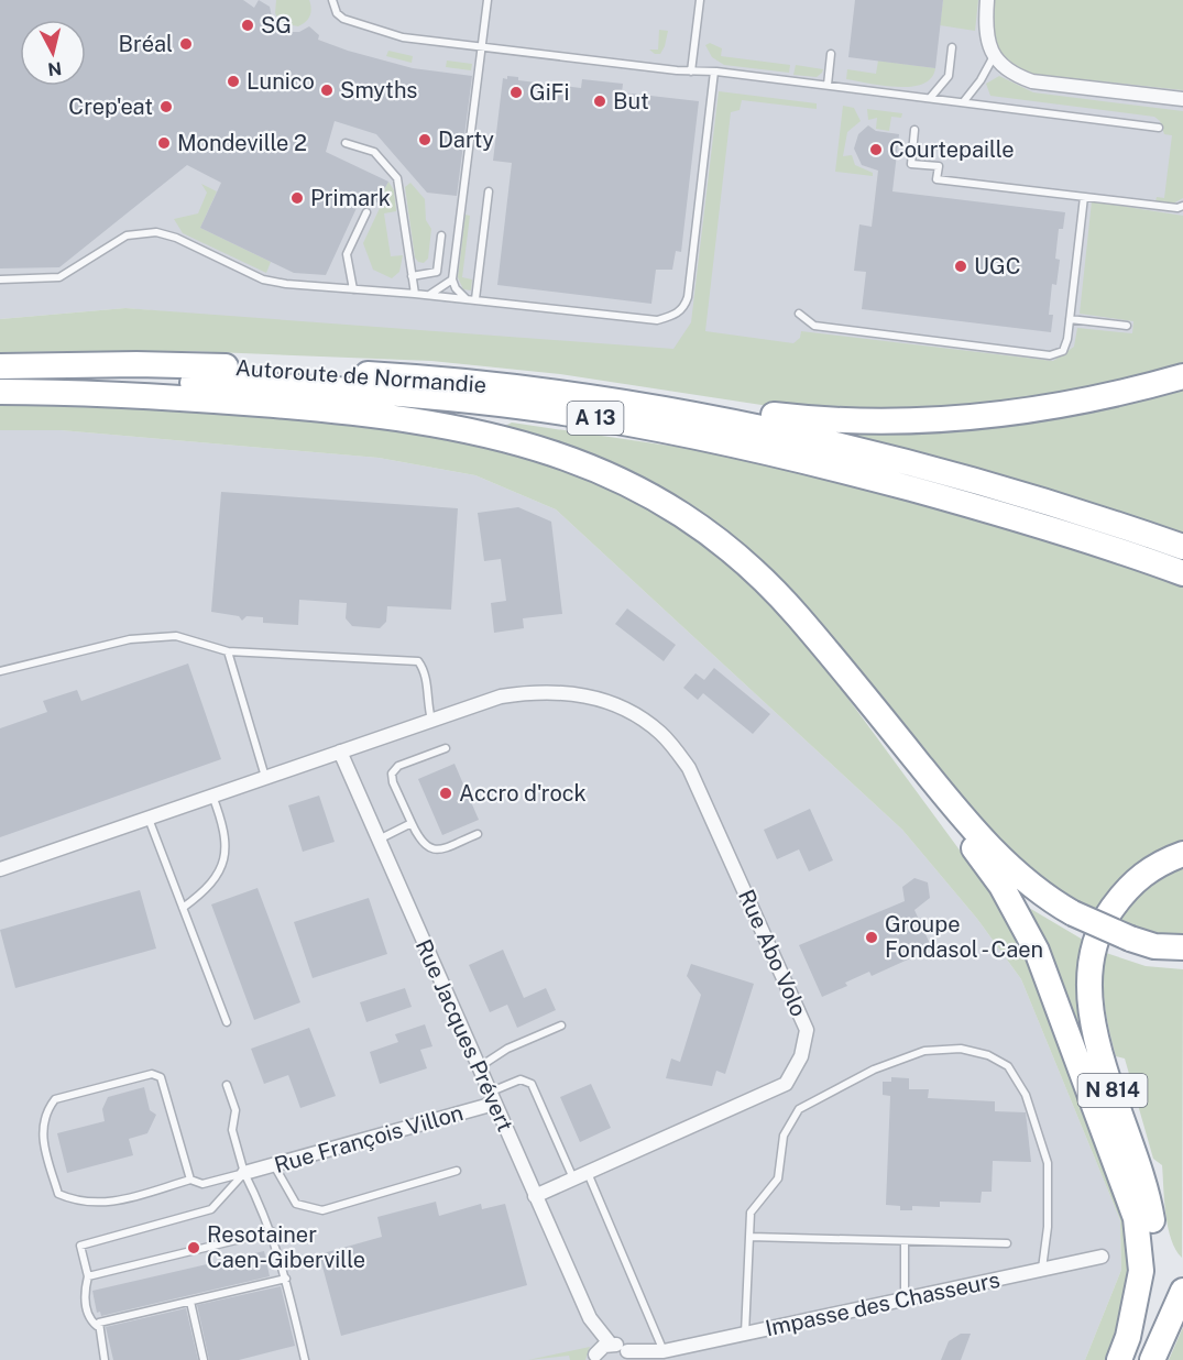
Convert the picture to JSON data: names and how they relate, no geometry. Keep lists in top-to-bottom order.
{
  "streets": {
    "highway": ["Autoroute de Normandie", "A 13", "N 814"],
    "street": [
      "Rue Abo Volo",
      "Rue Jacques Prévert",
      "Rue François Villon",
      "Impasse des Chasseurs"
    ]
  },
  "crossings": [
    ["Autoroute de Normandie", "A 13"],
    ["Rue Abo Volo", "Rue Jacques Prévert"],
    ["Rue Jacques Prévert", "Rue François Villon"],
    ["Rue Jacques Prévert", "Impasse des Chasseurs"]
  ],
  "places": [
    "SG",
    "Bréal",
    "Lunico",
    "Smyths",
    "GiFi",
    "But",
    "Crep'eat",
    "Darty",
    "Mondeville 2",
    "Courtepaille",
    "Primark",
    "UGC",
    "Accro d'rock",
    "Groupe Fondasol - Caen",
    "Resotainer Caen-Giberville"
  ],
  "north": "bottom"
}
